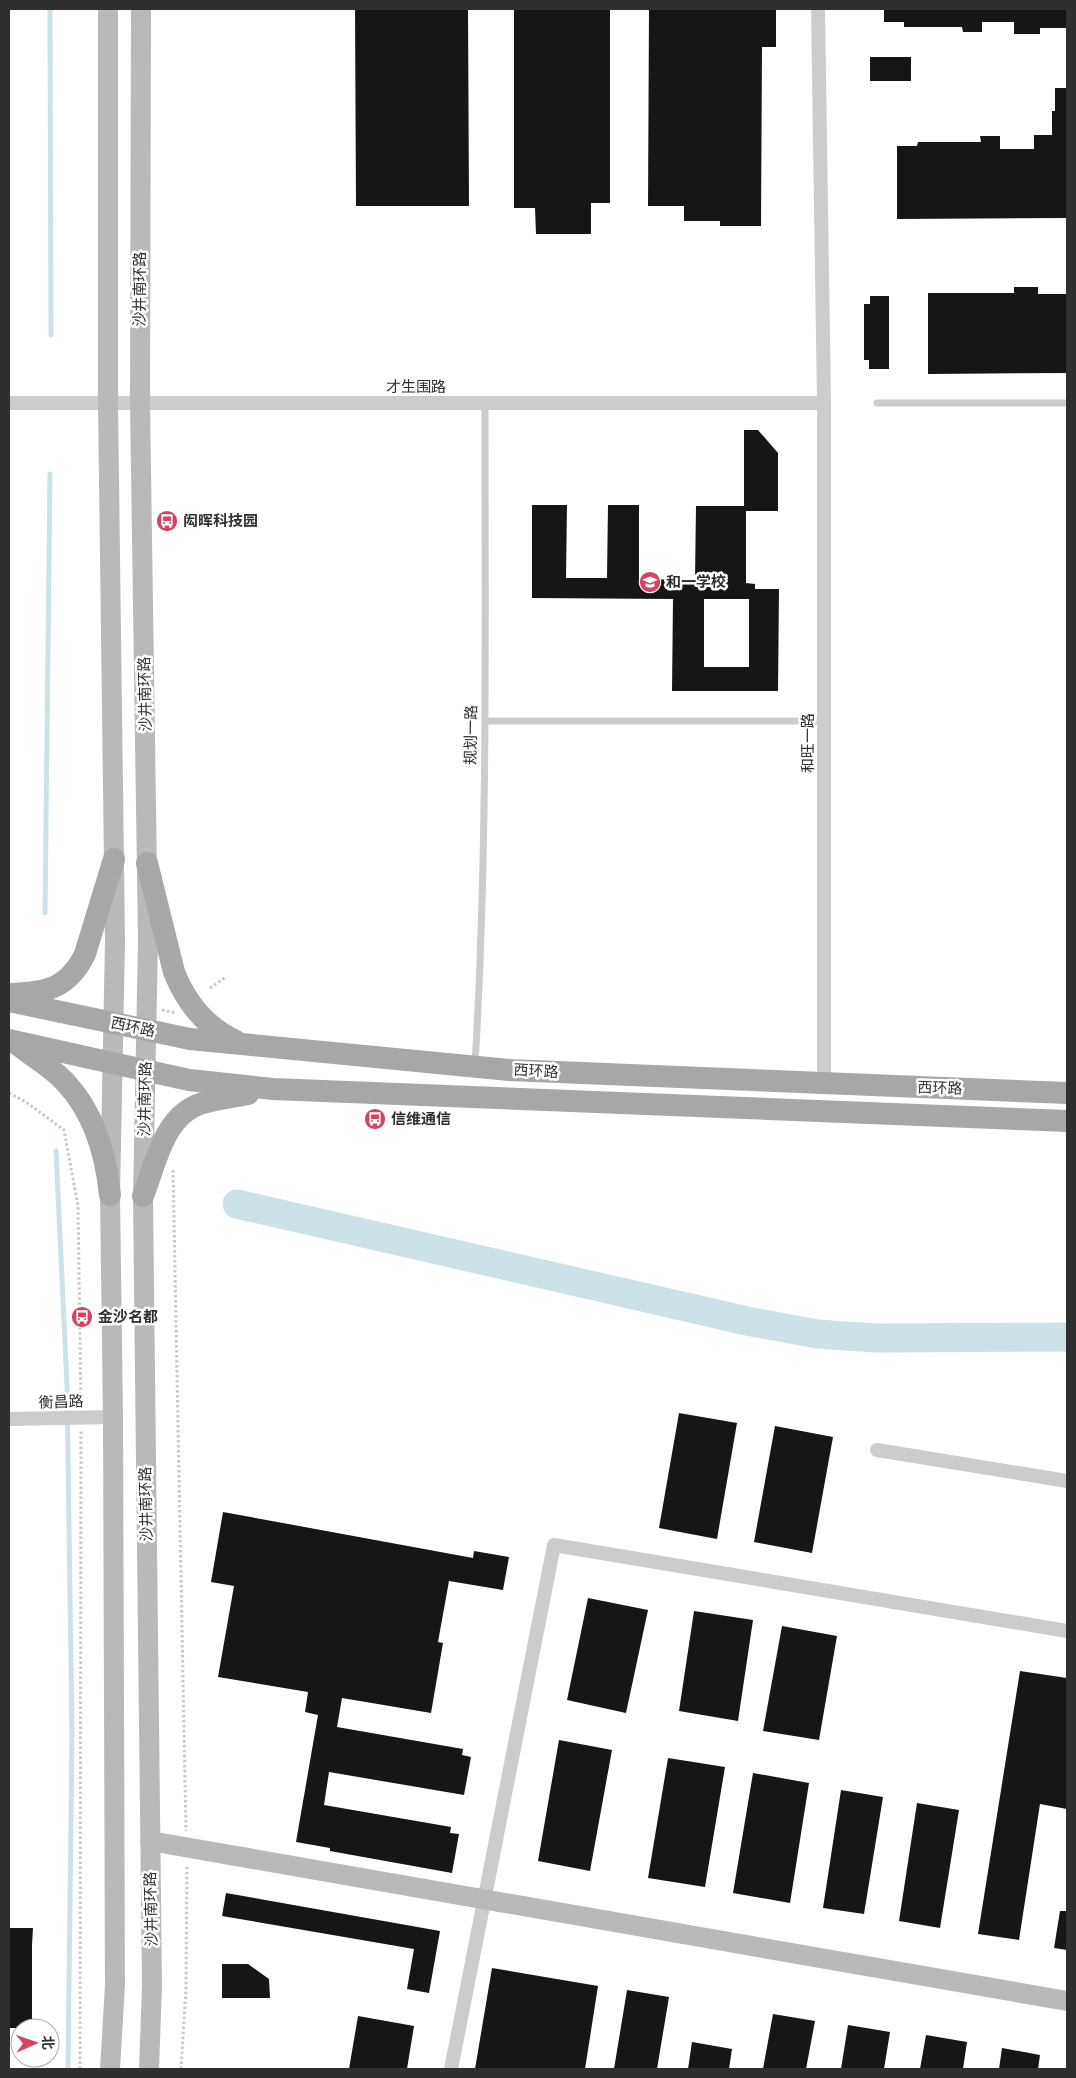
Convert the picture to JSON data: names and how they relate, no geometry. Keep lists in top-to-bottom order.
{
  "streets": {
    "main road": ["沙井南环路", "西环路"],
    "street": ["才生围路", "和旺一路", "衡昌路"],
    "lane": ["规划一路"]
  },
  "crossings": [
    ["沙井南环路", "才生围路"],
    ["沙井南环路", "西环路"],
    ["才生围路", "规划一路"],
    ["才生围路", "和旺一路"],
    ["规划一路", "西环路"],
    ["和旺一路", "西环路"]
  ],
  "places": {
    "bus stop": ["闳晖科技园", "信维通信", "金沙名都"],
    "school or university": ["和一学校"]
  },
  "north": "right"
}
